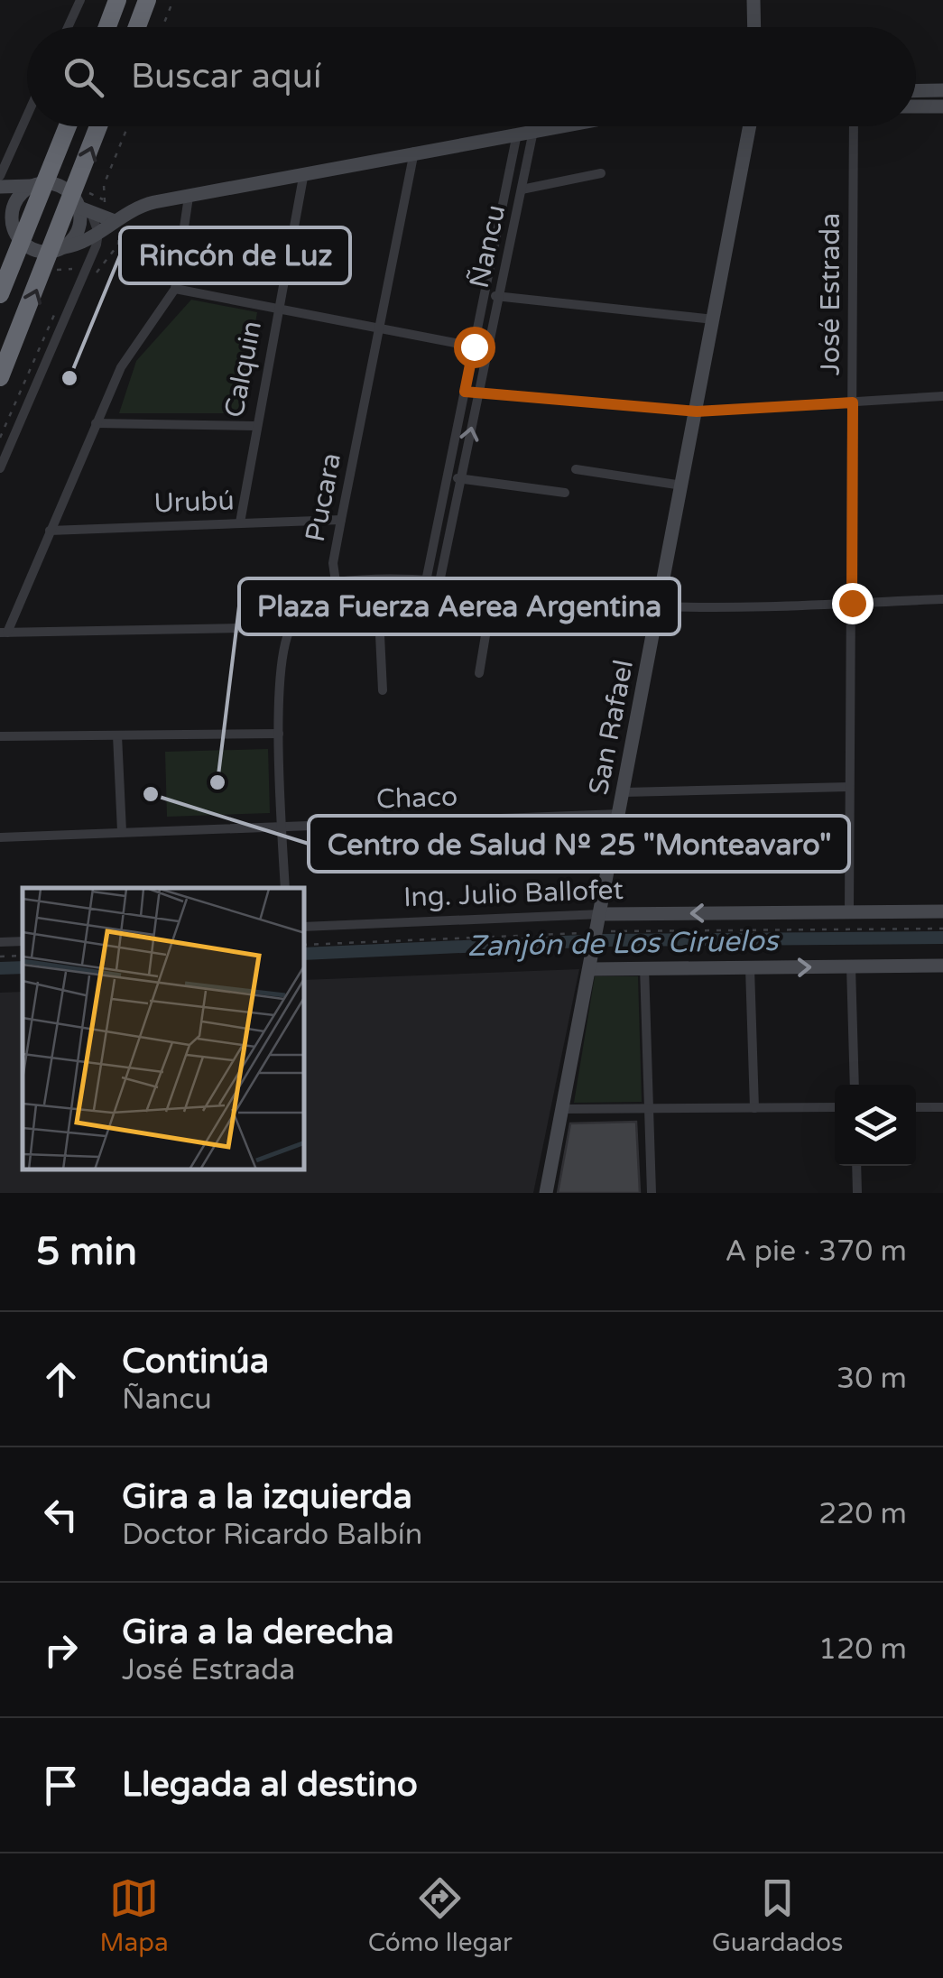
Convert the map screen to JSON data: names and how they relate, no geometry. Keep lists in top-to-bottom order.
{
  "streets": {
    "street": [
      "Ñancu",
      "José Estrada",
      "Calquin",
      "Pucara",
      "Urubú",
      "San Rafael",
      "Chaco",
      "Ing. Julio Ballofet"
    ]
  },
  "crossings": [
    ["José Estrada", "Ing. Julio Ballofet"],
    ["Calquin", "Urubú"],
    ["Pucara", "Urubú"],
    ["San Rafael", "Chaco"],
    ["San Rafael", "Ing. Julio Ballofet"]
  ],
  "water": ["Zanjón de Los Ciruelos"],
  "places": ["Rincón de Luz", "Plaza Fuerza Aerea Argentina", "Centro de Salud Nº 25 \"Monteavaro\""],
  "page": {
    "search": "Buscar aquí",
    "heading": ["5 min", "A pie · 370 m"],
    "list": [
      ["Continúa", "Ñancu", "30 m"],
      ["Gira a la izquierda", "Doctor Ricardo Balbín", "220 m"],
      ["Gira a la derecha", "José Estrada", "120 m"],
      "Llegada al destino"
    ],
    "nav": ["Mapa", "Cómo llegar", "Guardados"]
  }
}
